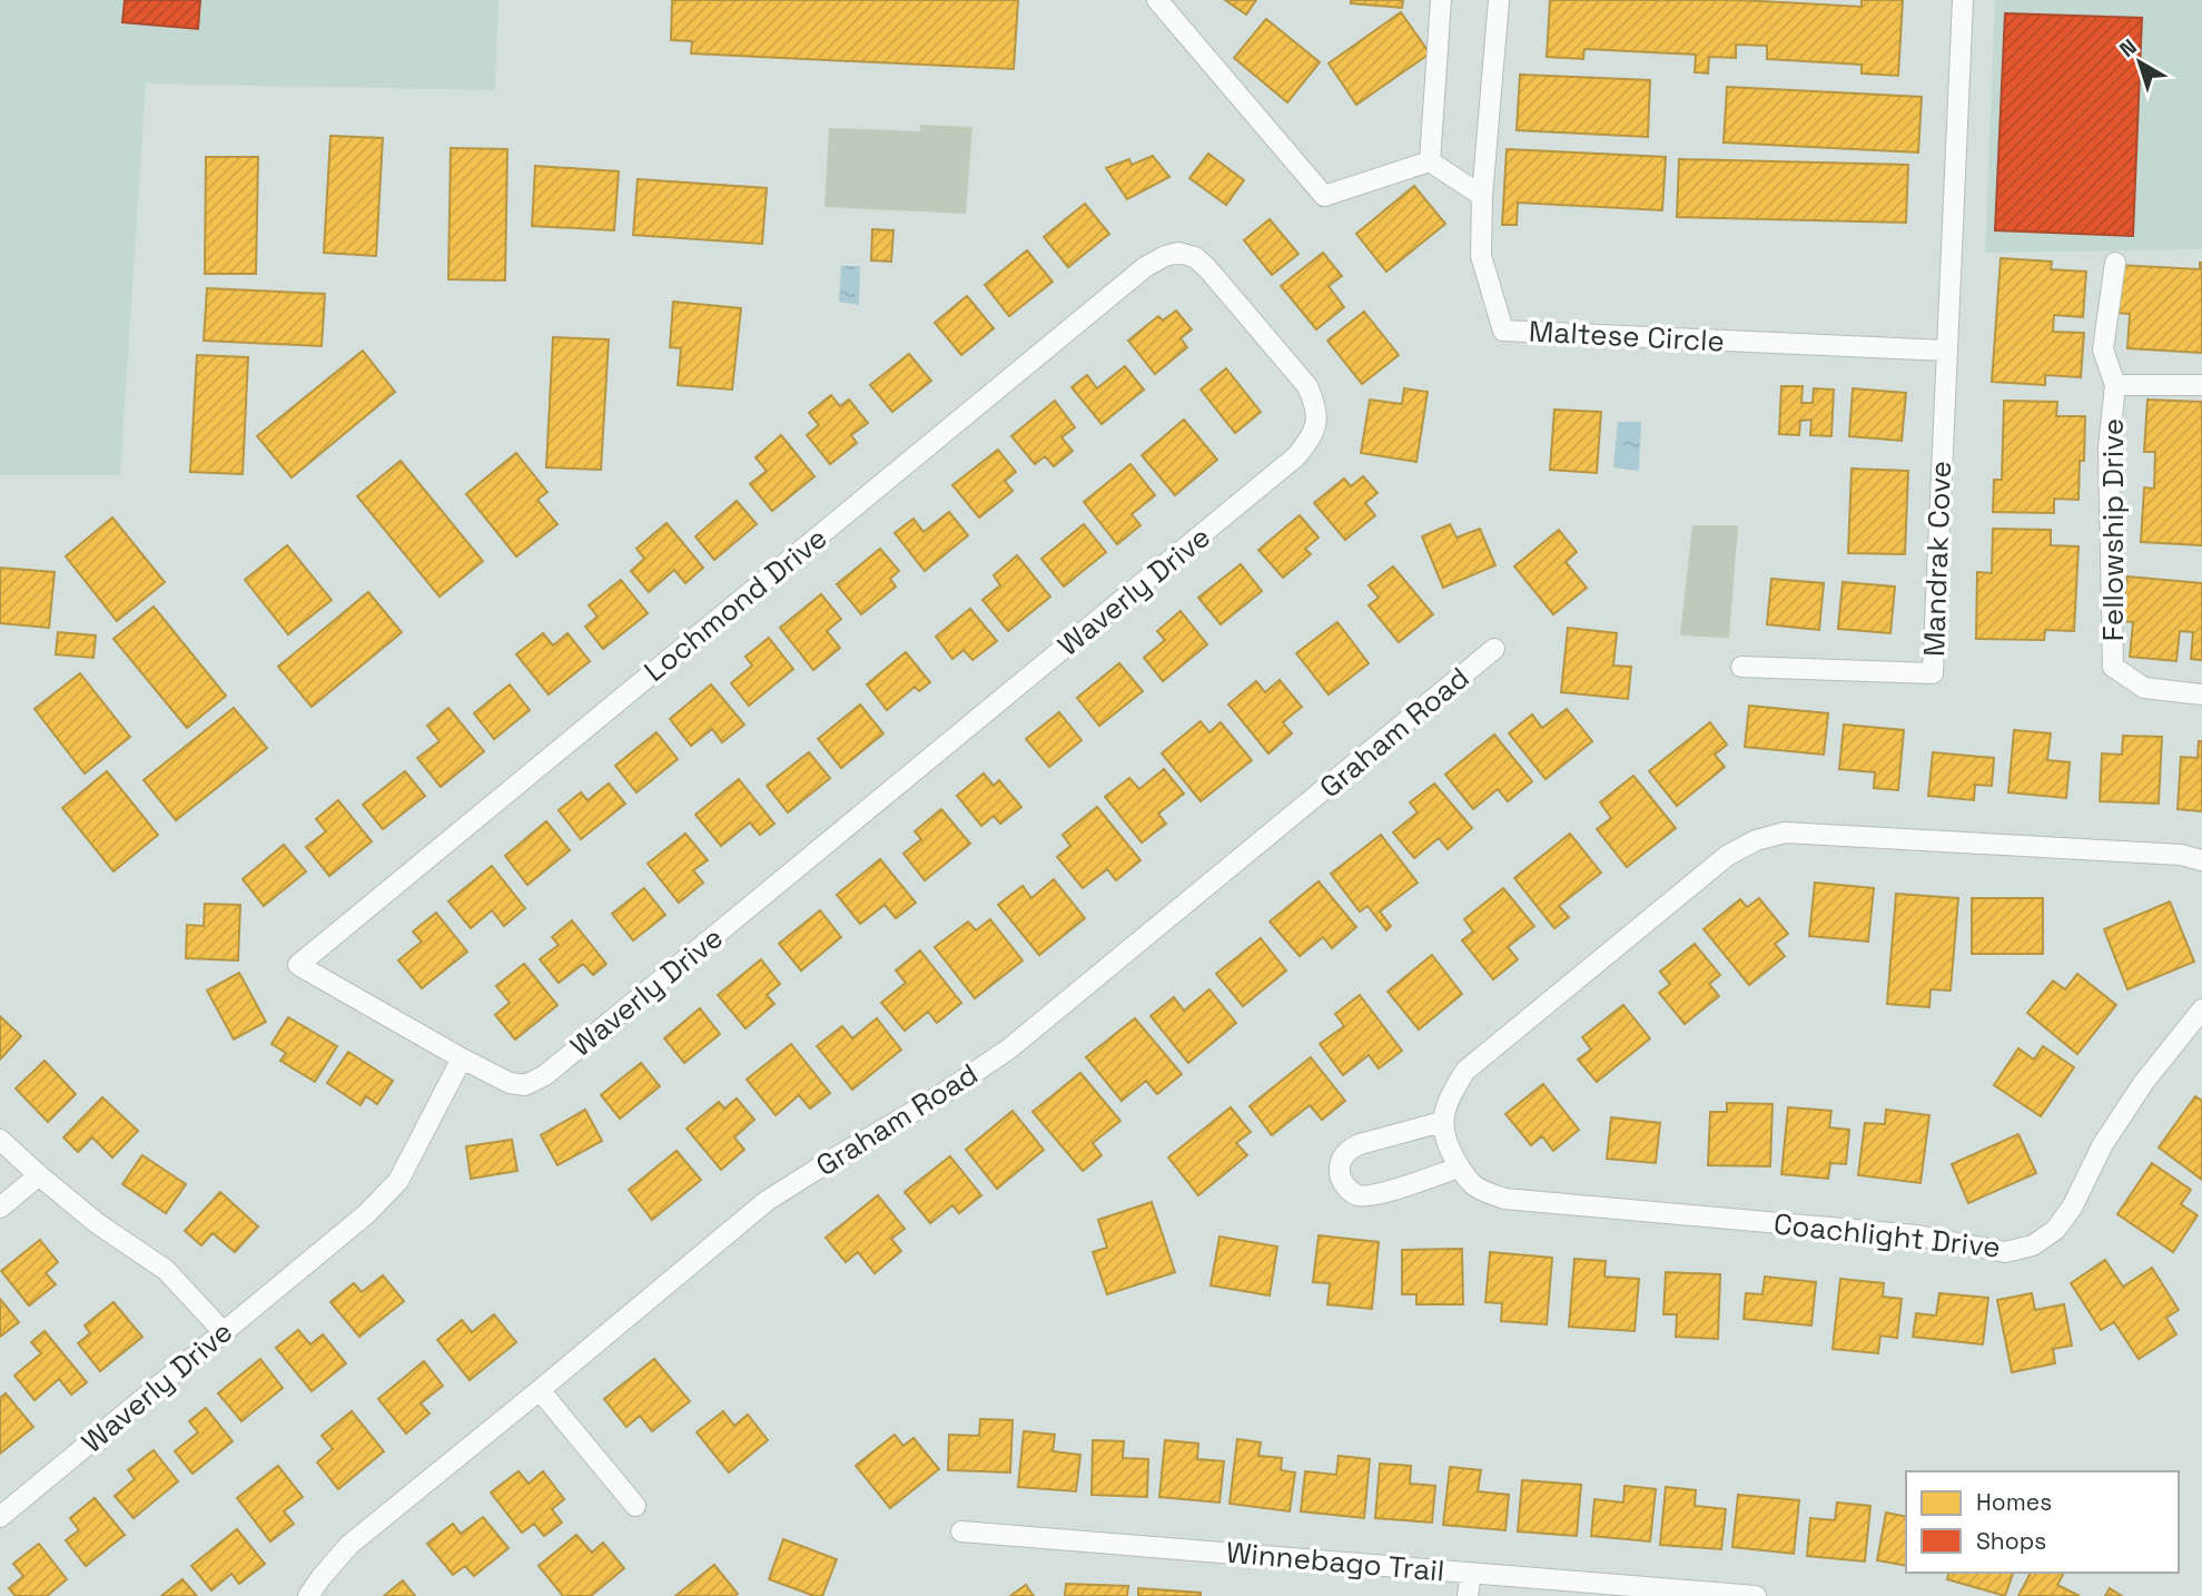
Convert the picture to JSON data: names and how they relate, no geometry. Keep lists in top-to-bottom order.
{
  "streets": {
    "street": [
      "Maltese Circle",
      "Fellowship Drive",
      "Mandrak Cove",
      "Waverly Drive",
      "Lochmond Drive",
      "Graham Road",
      "Coachlight Drive",
      "Winnebago Trail"
    ]
  },
  "crossings": [
    ["Maltese Circle", "Mandrak Cove"],
    ["Waverly Drive", "Lochmond Drive"]
  ],
  "legend": ["Homes", "Shops"],
  "north": "top left"
}
